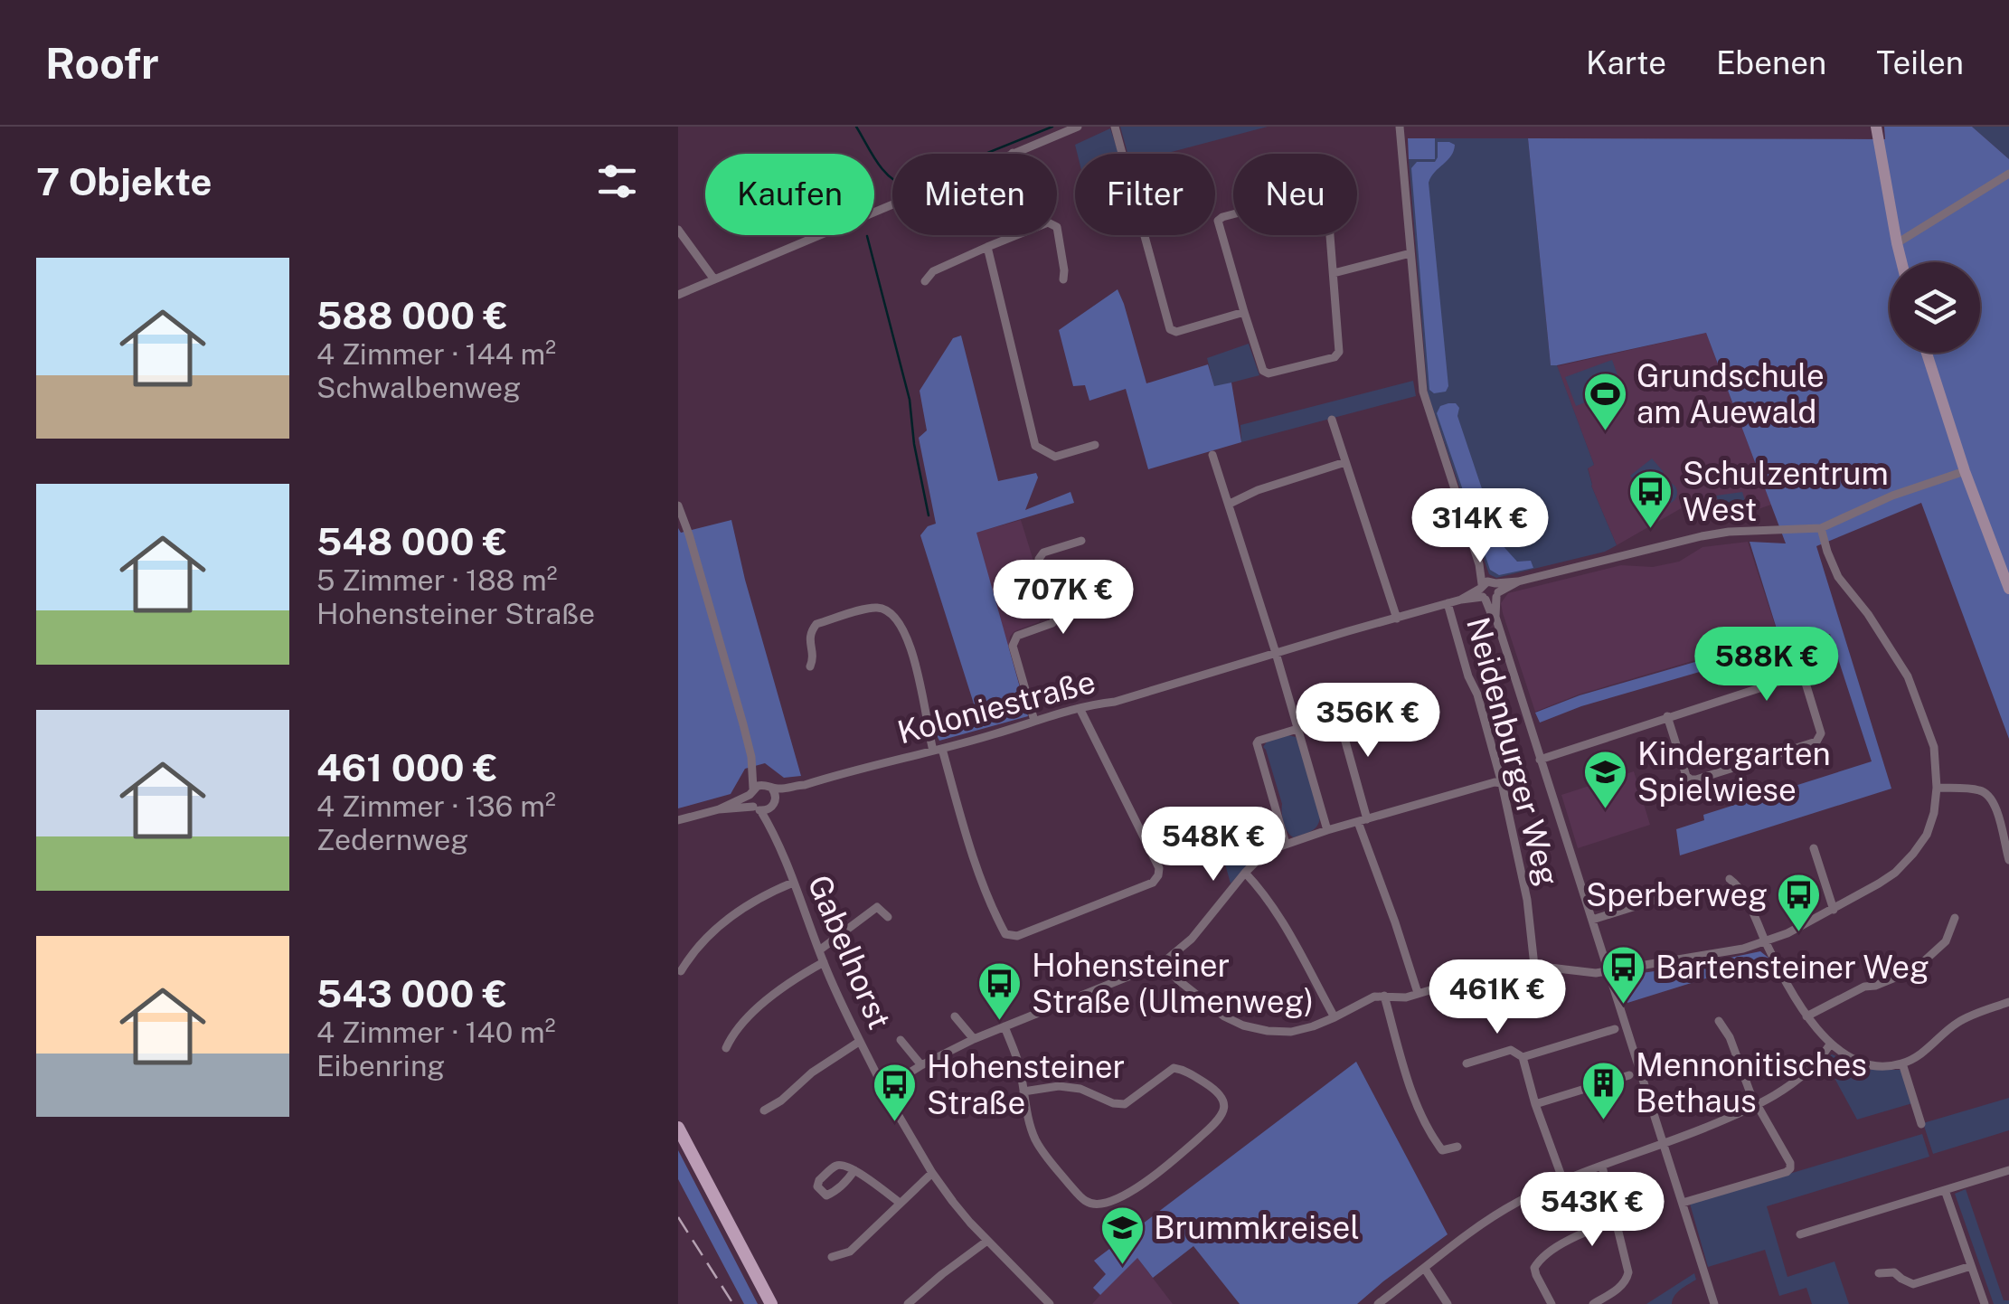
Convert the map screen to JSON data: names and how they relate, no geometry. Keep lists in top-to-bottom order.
{
  "streets": {
    "street": ["Koloniestraße", "Neidenburger Weg", "Gabelhorst"]
  },
  "crossings": [
    ["Koloniestraße", "Neidenburger Weg"],
    ["Koloniestraße", "Gabelhorst"]
  ],
  "places": {
    "sports": ["Grundschule am Auewald"],
    "bus stop": [
      "Schulzentrum West",
      "Sperberweg",
      "Bartensteiner Weg",
      "Hohensteiner Straße (Ulmenweg)",
      "Hohensteiner Straße"
    ],
    "school or university": ["Kindergarten Spielwiese", "Brummkreisel"],
    "building": ["Mennonitisches Bethaus"]
  },
  "page": {
    "header": "Roofr",
    "nav": ["Karte", "Ebenen", "Teilen"],
    "heading": "7 Objekte",
    "chip": [
      "Kaufen",
      "Mieten",
      "Filter",
      "Neu"
    ],
    "list": [
      {
        "name": "588 000 €",
        "note": "4 Zimmer · 144 m² · Schwalbenweg"
      },
      {
        "name": "548 000 €",
        "note": "5 Zimmer · 188 m² · Hohensteiner Straße"
      },
      {
        "name": "461 000 €",
        "note": "4 Zimmer · 136 m² · Zedernweg"
      },
      {
        "name": "543 000 €",
        "note": "4 Zimmer · 140 m² · Eibenring"
      }
    ],
    "price": [
      "314K €",
      "707K €",
      "588K €",
      "356K €",
      "548K €",
      "461K €",
      "543K €"
    ]
  }
}
